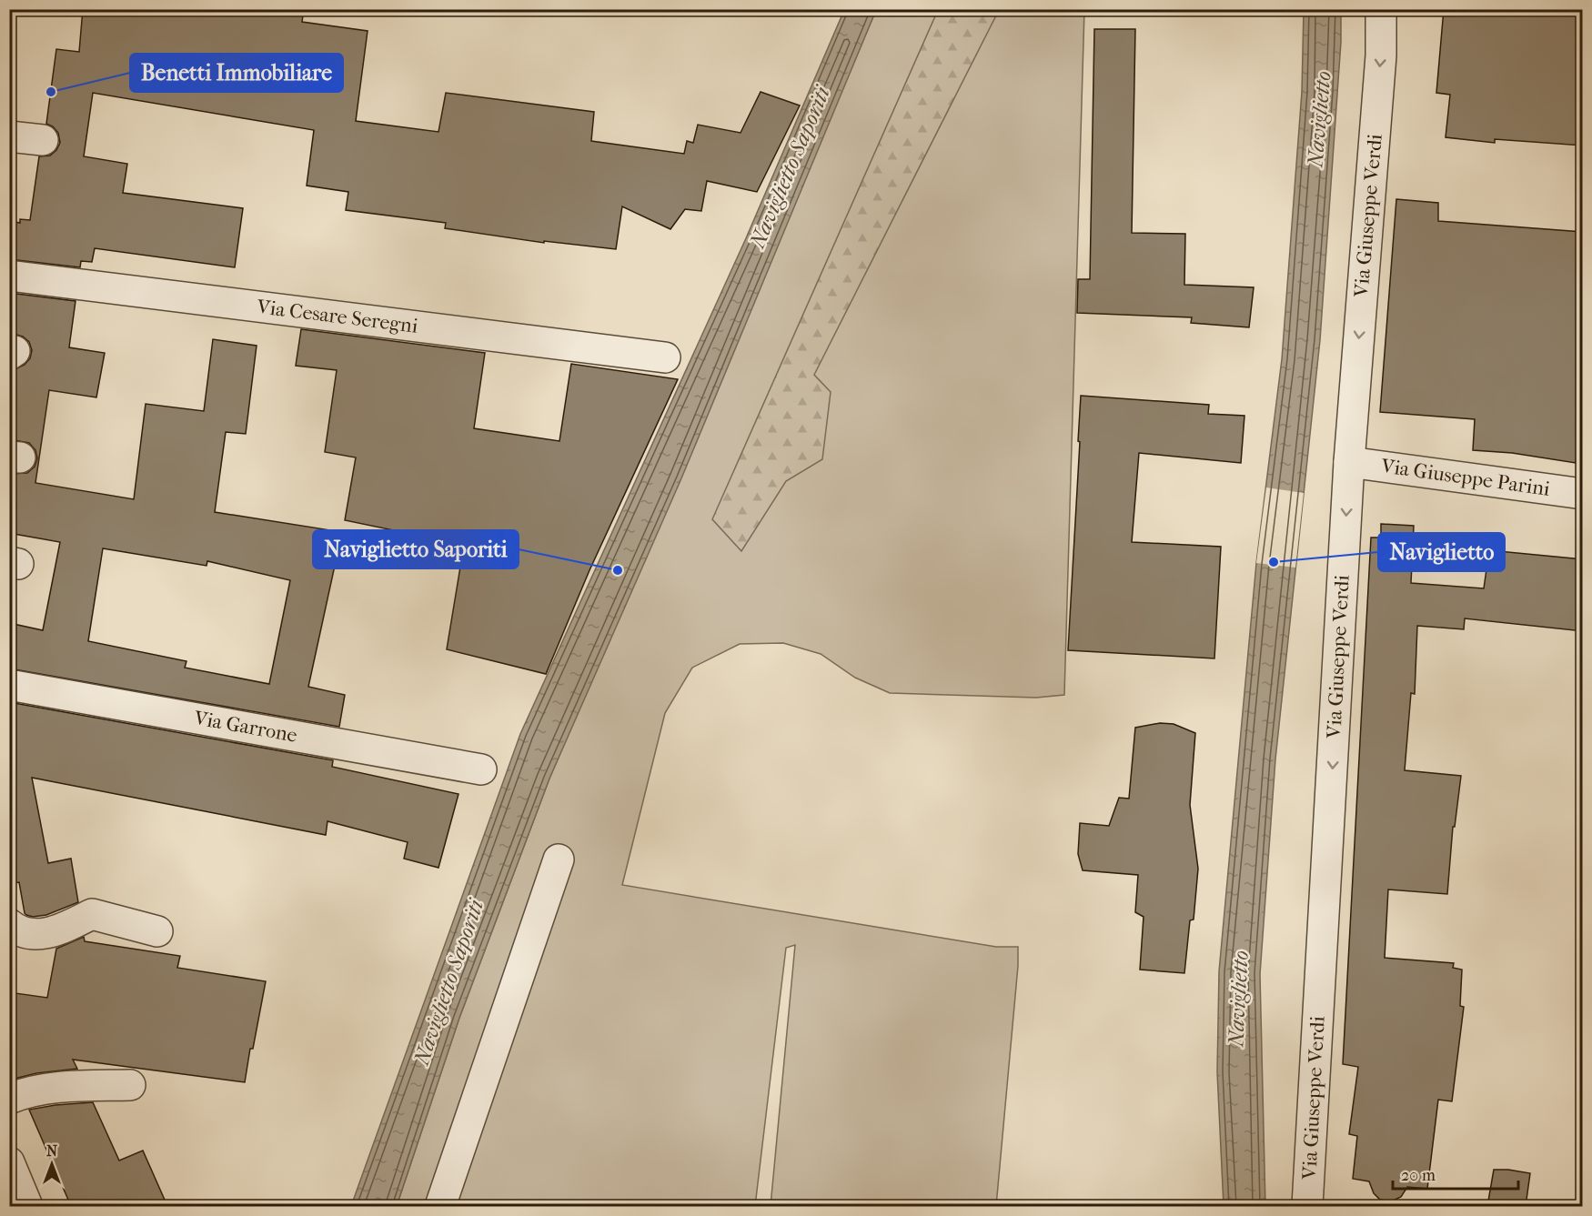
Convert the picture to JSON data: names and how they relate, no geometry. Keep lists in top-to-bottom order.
{
  "streets": {
    "street": [
      "Via Giuseppe Verdi",
      "Via Cesare Seregni",
      "Via Giuseppe Parini",
      "Via Garrone"
    ]
  },
  "crossings": [
    ["Via Giuseppe Verdi", "Via Giuseppe Parini"]
  ],
  "one_way": ["Via Giuseppe Verdi"],
  "water": ["Naviglietto", "Naviglietto Saporiti"],
  "places": ["Benetti Immobiliare", "Naviglietto", "Naviglietto Saporiti"],
  "scale_bar": "20 m",
  "north": "top"
}
